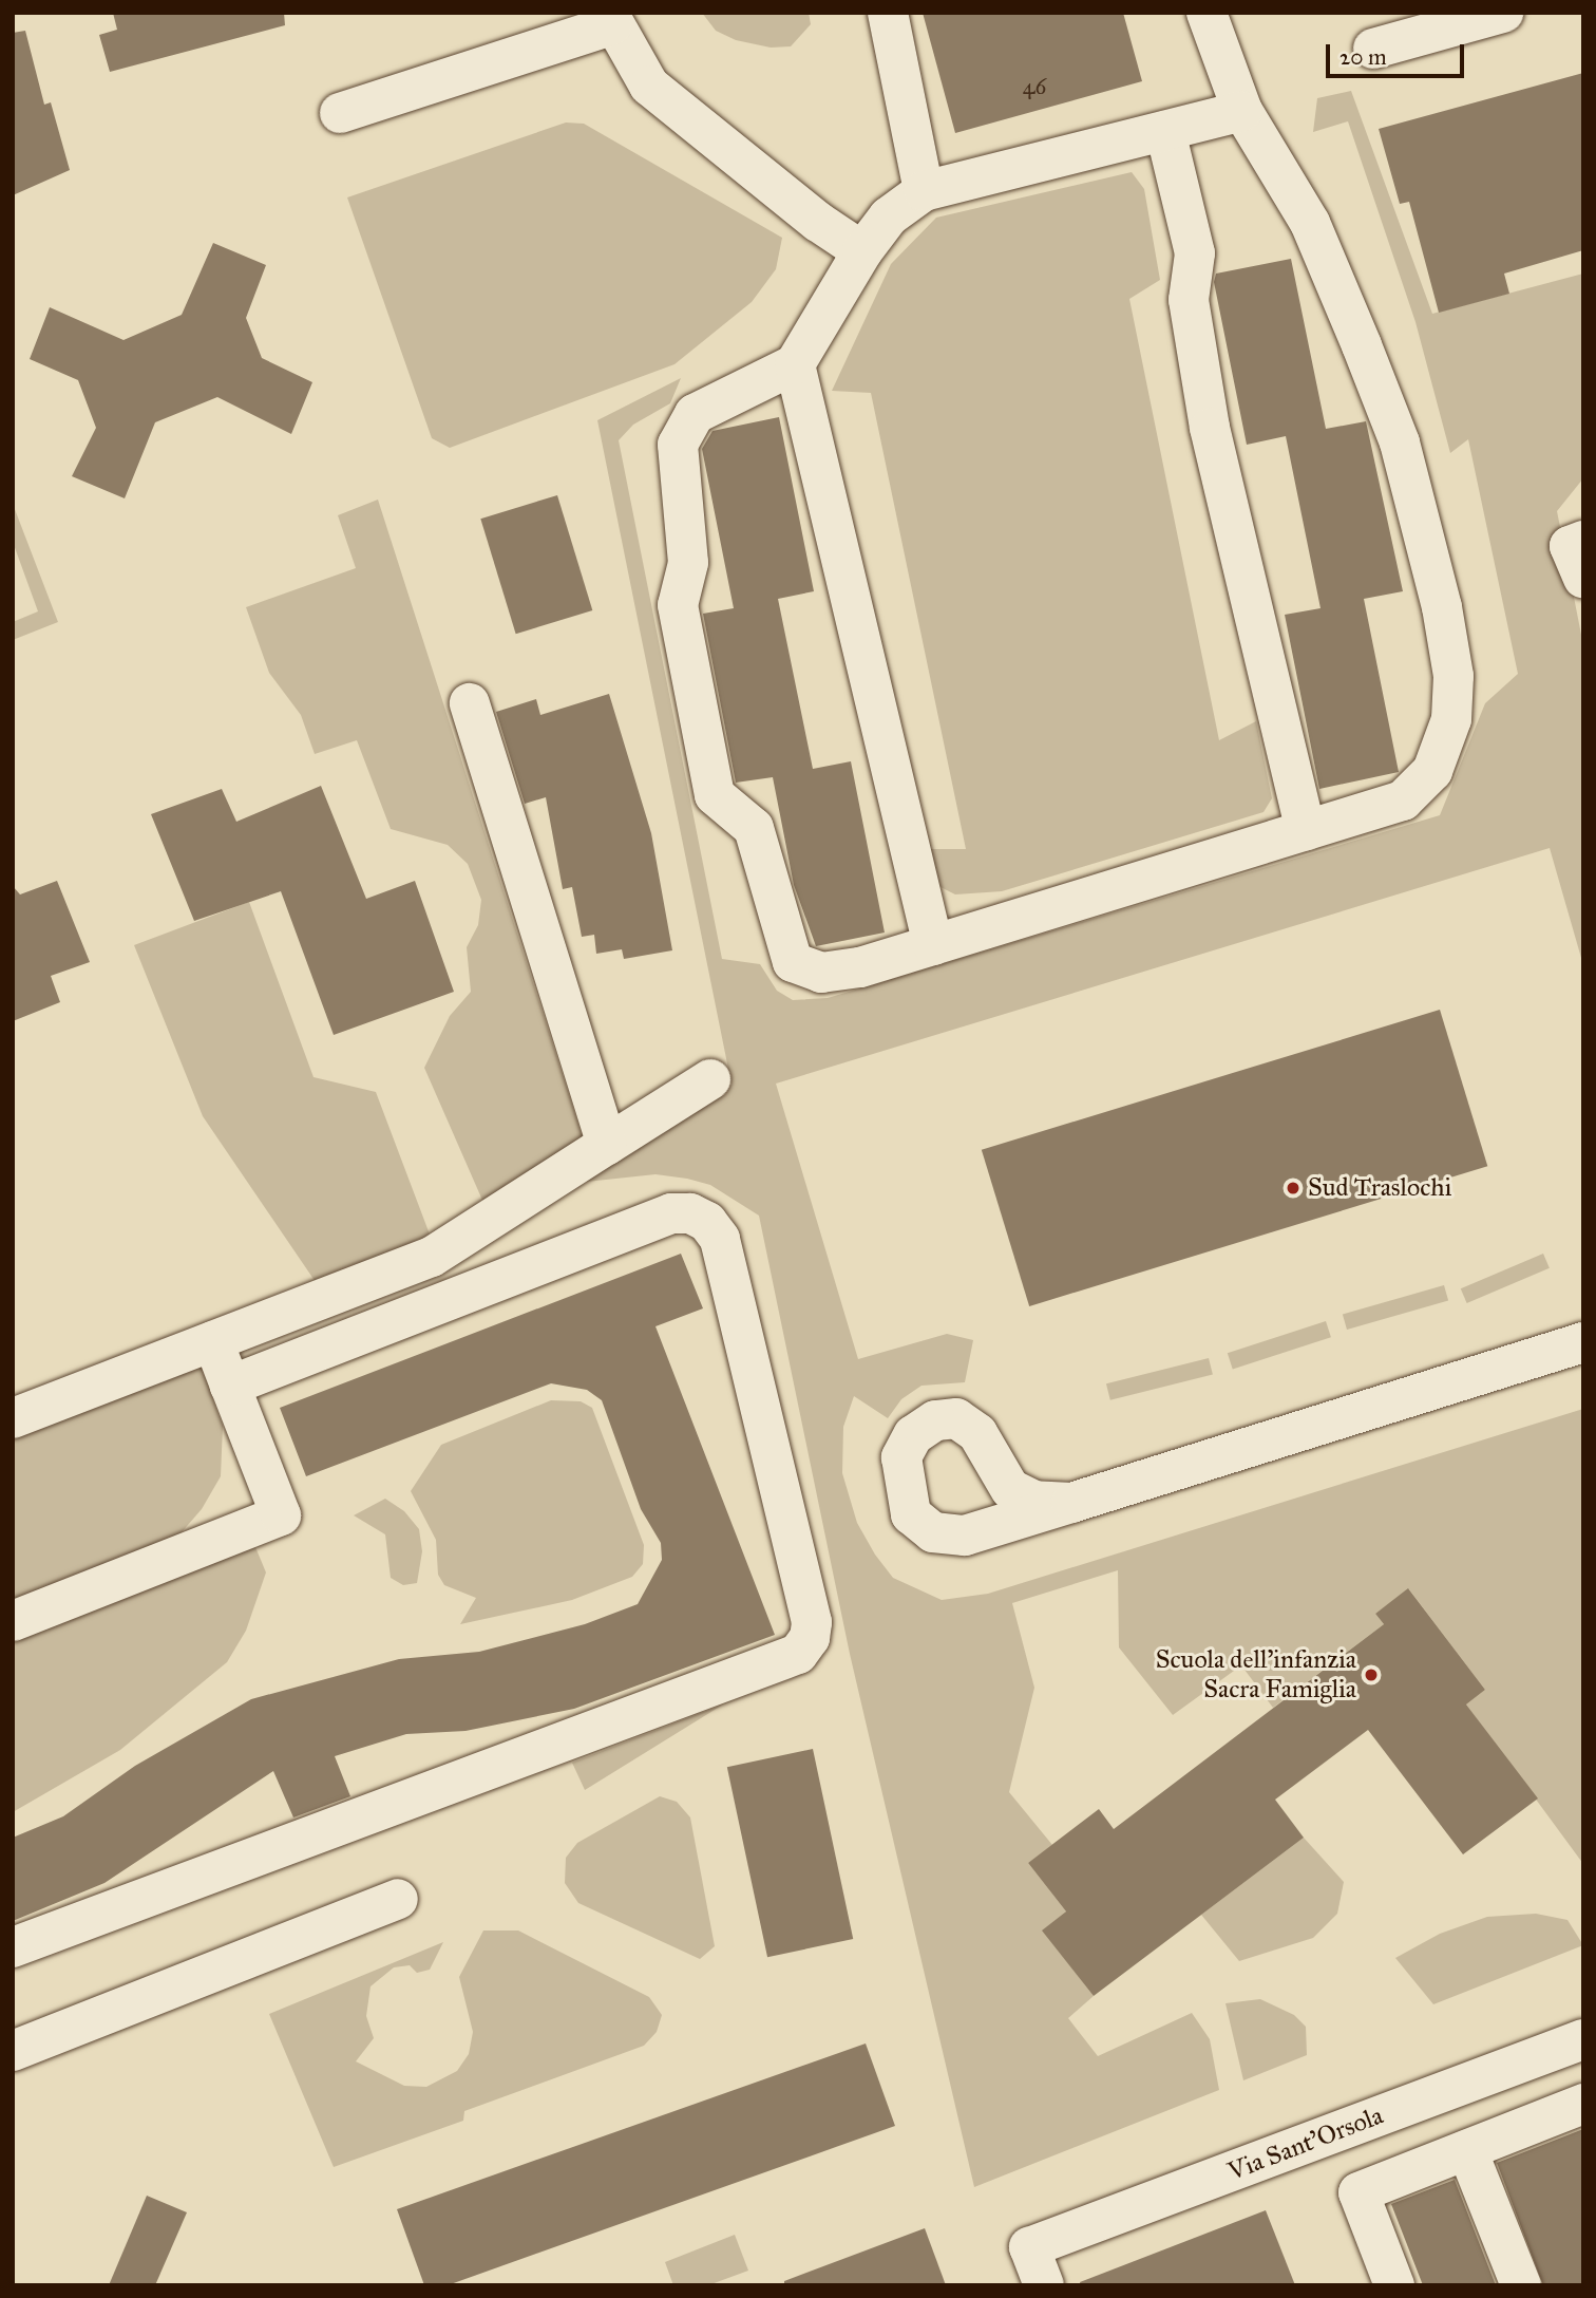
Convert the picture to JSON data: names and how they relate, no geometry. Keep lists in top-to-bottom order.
{
  "streets": {
    "street": ["Via Sant'Orsola"]
  },
  "places": ["Sud Traslochi", "Scuola dell'infanzia Sacra Famiglia"],
  "house_numbers": ["46"],
  "scale_bar": "20 m"
}
